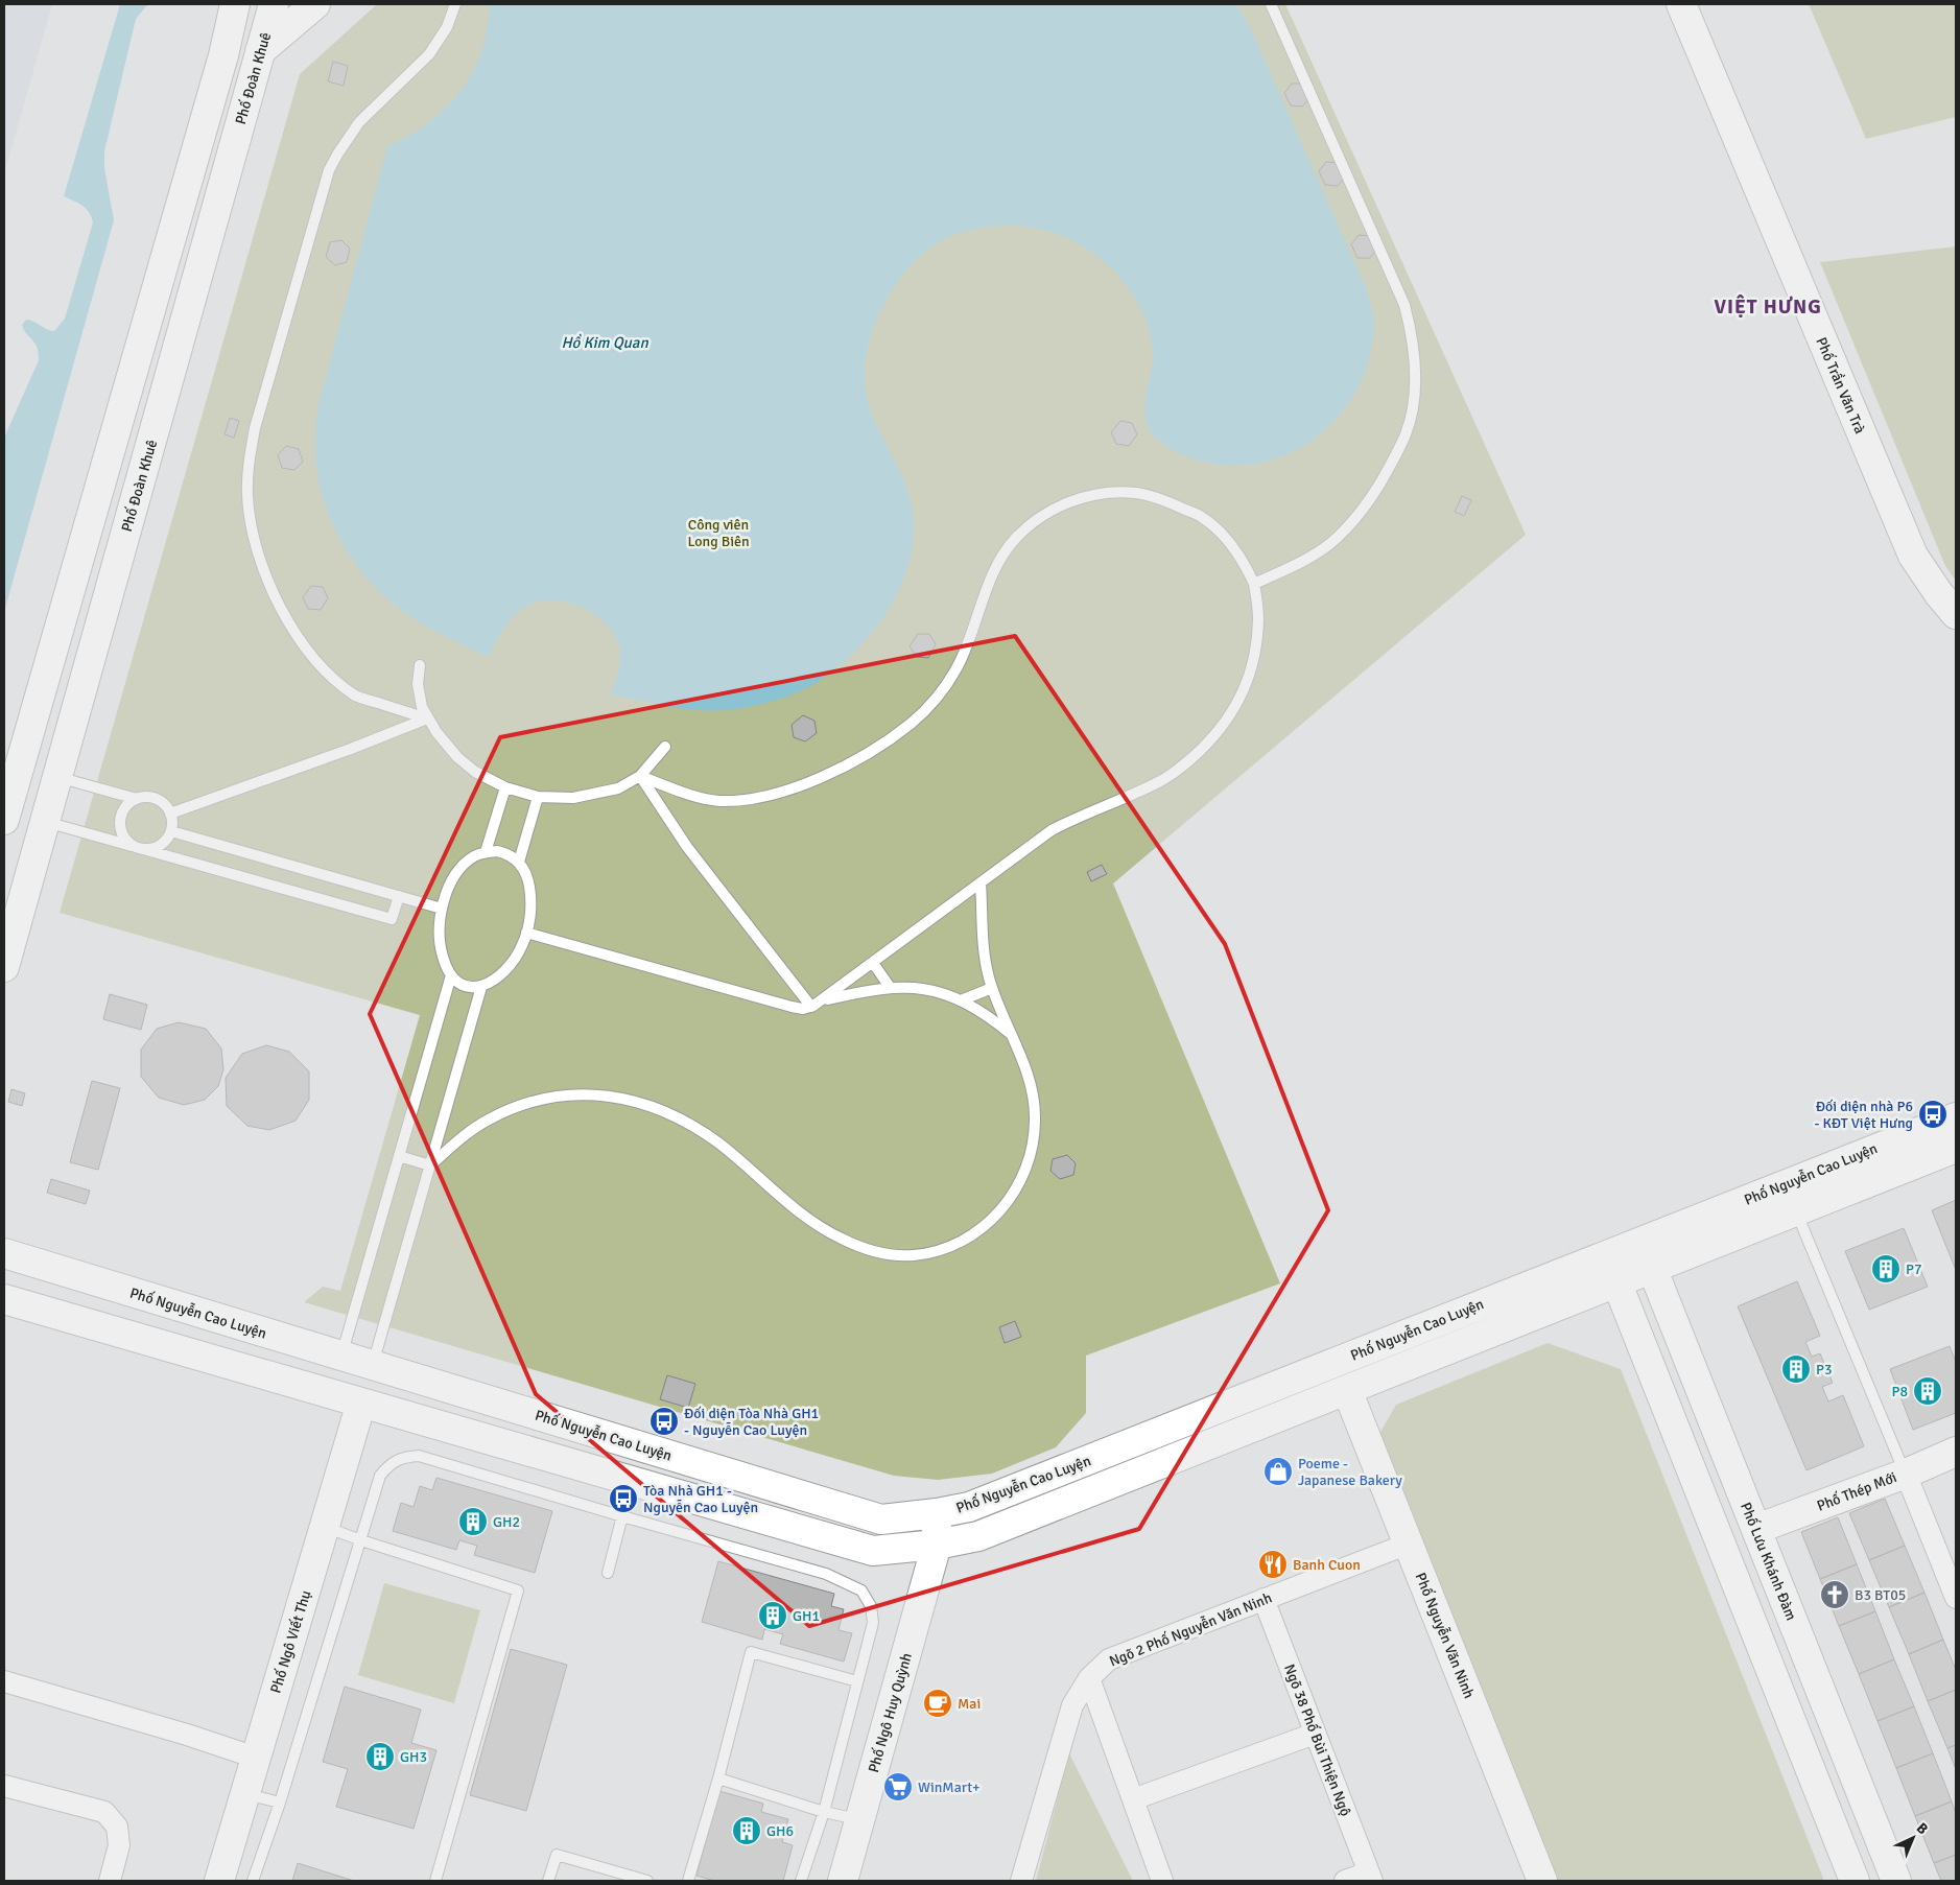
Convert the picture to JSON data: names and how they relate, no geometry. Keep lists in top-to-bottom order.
{
  "streets": {
    "street": [
      "Phố Đoàn Khuê",
      "Phố Trần Văn Trà",
      "Phố Nguyễn Cao Luyện",
      "Phố Thép Mới",
      "Phố Lưu Khánh Đàm",
      "Ngõ 2 Phố Nguyễn Văn Ninh",
      "Phố Nguyễn Văn Ninh",
      "Phố Ngô Viết Thụ",
      "Phố Ngô Huy Quỳnh",
      "Ngõ 38 Phố Bùi Thiện Ngộ"
    ]
  },
  "crossings": [
    ["Phố Nguyễn Cao Luyện", "Phố Lưu Khánh Đàm"],
    ["Phố Nguyễn Cao Luyện", "Phố Nguyễn Văn Ninh"],
    ["Phố Nguyễn Cao Luyện", "Phố Ngô Viết Thụ"],
    ["Phố Nguyễn Cao Luyện", "Phố Ngô Huy Quỳnh"],
    ["Phố Thép Mới", "Phố Lưu Khánh Đàm"],
    ["Ngõ 2 Phố Nguyễn Văn Ninh", "Phố Nguyễn Văn Ninh"],
    ["Ngõ 2 Phố Nguyễn Văn Ninh", "Ngõ 38 Phố Bùi Thiện Ngộ"]
  ],
  "districts": ["VIỆT HƯNG"],
  "water": ["Hồ Kim Quan"],
  "parks": ["Công viên Long Biên"],
  "places": {
    "bus stop": ["Đối diện nhà P6 - KĐT Việt Hưng", "Đối diện Tòa Nhà GH1 - Nguyễn Cao Luyện", "Tòa Nhà GH1 - Nguyễn Cao Luyện"],
    "building": [
      "P7",
      "P3",
      "P8",
      "GH2",
      "GH1",
      "GH3",
      "GH6"
    ],
    "shop": ["Poeme - Japanese Bakery"],
    "restaurant": ["Banh Cuon"],
    "church": ["B3 BT05"],
    "cafe": ["Mai"],
    "supermarket": ["WinMart+"]
  },
  "north": "top right"
}
